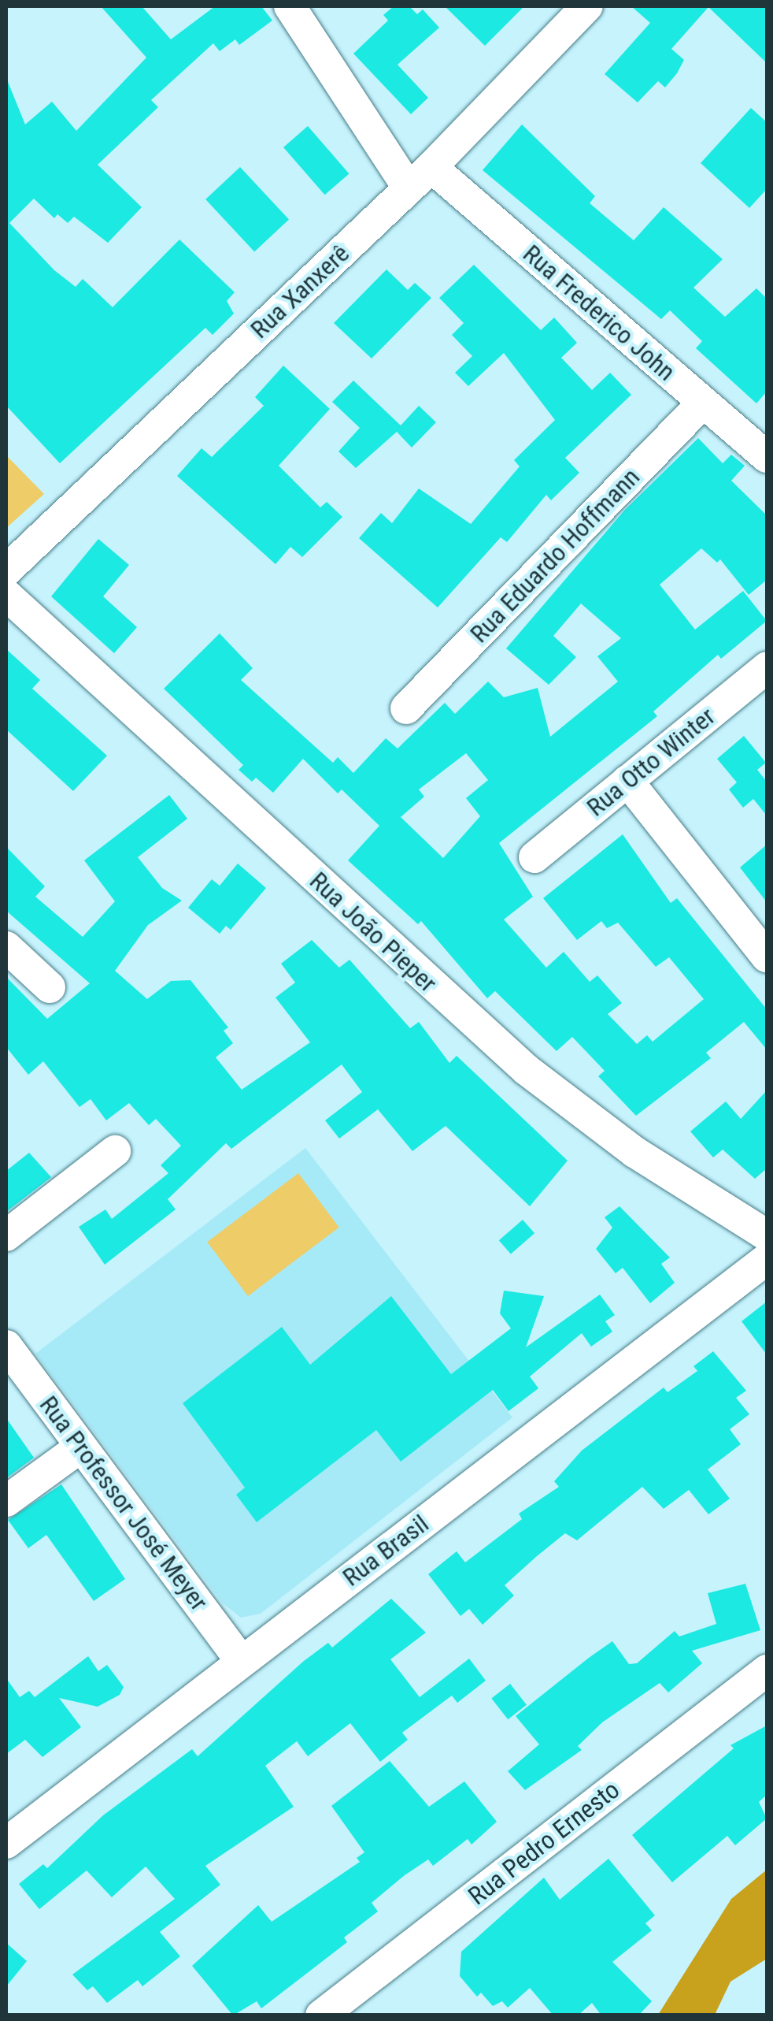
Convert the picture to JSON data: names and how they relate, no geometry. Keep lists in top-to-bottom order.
{
  "streets": {
    "street": [
      "Rua Xanxerê",
      "Rua Frederico John",
      "Rua Eduardo Hoffmann",
      "Rua Otto Winter",
      "Rua João Pieper",
      "Rua Professor José Meyer",
      "Rua Brasil",
      "Rua Pedro Ernesto"
    ]
  },
  "crossings": [
    ["Rua Xanxerê", "Rua Frederico John"],
    ["Rua Frederico John", "Rua Eduardo Hoffmann"],
    ["Rua Professor José Meyer", "Rua Brasil"]
  ]
}
